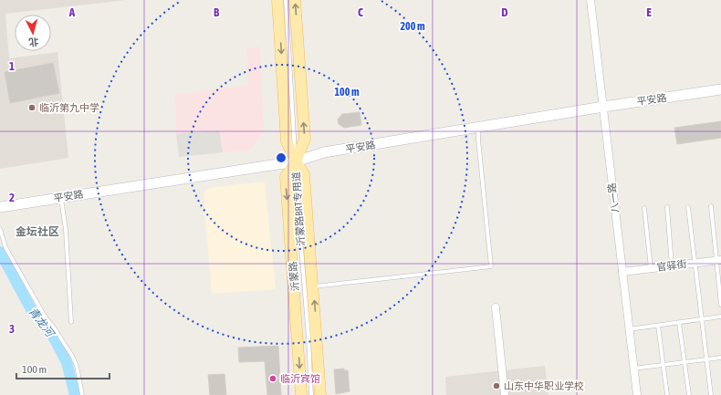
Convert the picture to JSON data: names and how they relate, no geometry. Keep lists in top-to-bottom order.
{
  "streets": {
    "main road": ["平安路", "沂蒙路"],
    "street": ["八一路", "官驿街"],
    "lane": ["沂蒙路BRT专用道"]
  },
  "crossings": [
    ["平安路", "八一路"],
    ["平安路", "沂蒙路BRT专用道"],
    ["平安路", "沂蒙路"],
    ["八一路", "官驿街"],
    ["沂蒙路BRT专用道", "沂蒙路"]
  ],
  "districts": ["金坛社区"],
  "water": ["青龙河"],
  "places": ["临沂第九中学", "临沂宾馆", "山东中华职业学校"],
  "scale_bar": "100 m",
  "north": "bottom",
  "grid": {
    "columns": [
      "A",
      "B",
      "C",
      "D",
      "E"
    ],
    "rows": ["1", "2", "3"]
  },
  "rings": ["200 m", "100 m"]
}
